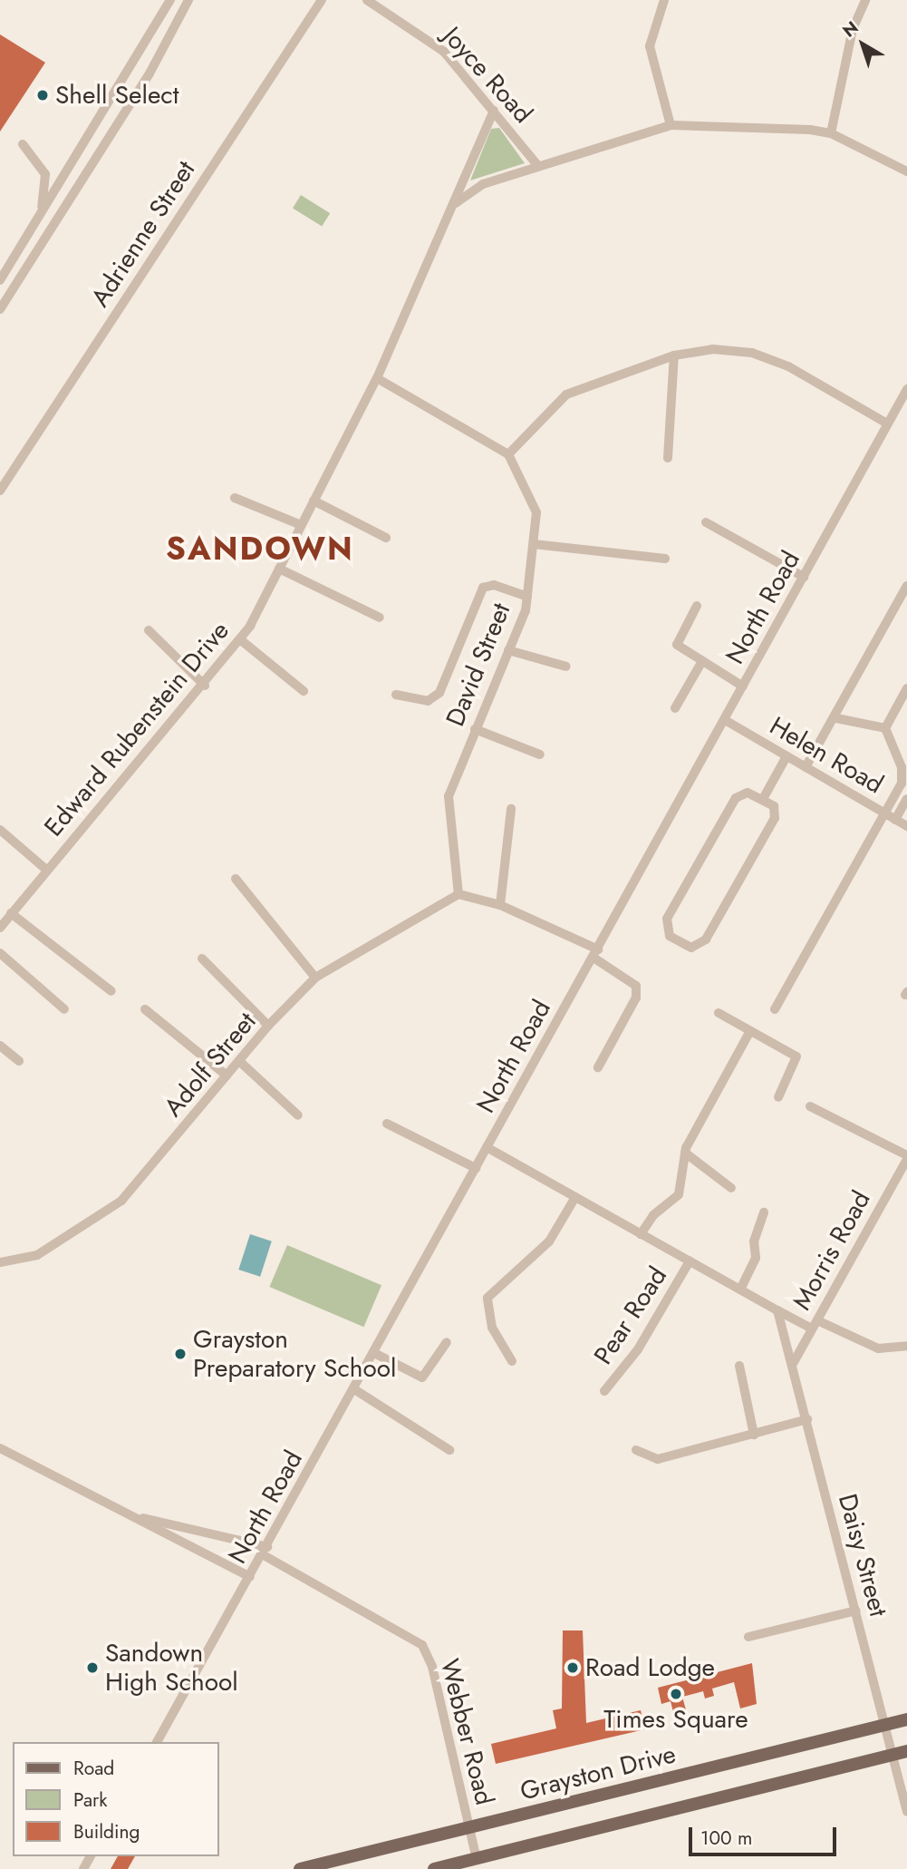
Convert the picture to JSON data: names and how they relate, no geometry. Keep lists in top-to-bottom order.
{
  "streets": {
    "main road": ["Grayston Drive"],
    "street": [
      "Joyce Road",
      "Adrienne Street",
      "North Road",
      "David Street",
      "Edward Rubenstein Drive",
      "Helen Road",
      "Adolf Street",
      "Morris Road",
      "Pear Road",
      "Daisy Street",
      "Webber Road"
    ]
  },
  "crossings": [
    ["Joyce Road", "Edward Rubenstein Drive"],
    ["North Road", "Helen Road"],
    ["North Road", "Webber Road"],
    ["David Street", "Adolf Street"],
    ["Morris Road", "Daisy Street"],
    ["Daisy Street", "Grayston Drive"],
    ["Webber Road", "Grayston Drive"]
  ],
  "districts": ["SANDOWN"],
  "places": [
    "Shell Select",
    "Grayston Preparatory School",
    "Sandown High School",
    "Road Lodge",
    "Times Square"
  ],
  "legend": ["Road", "Park", "Building"],
  "scale_bar": "100 m",
  "north": "top left"
}
